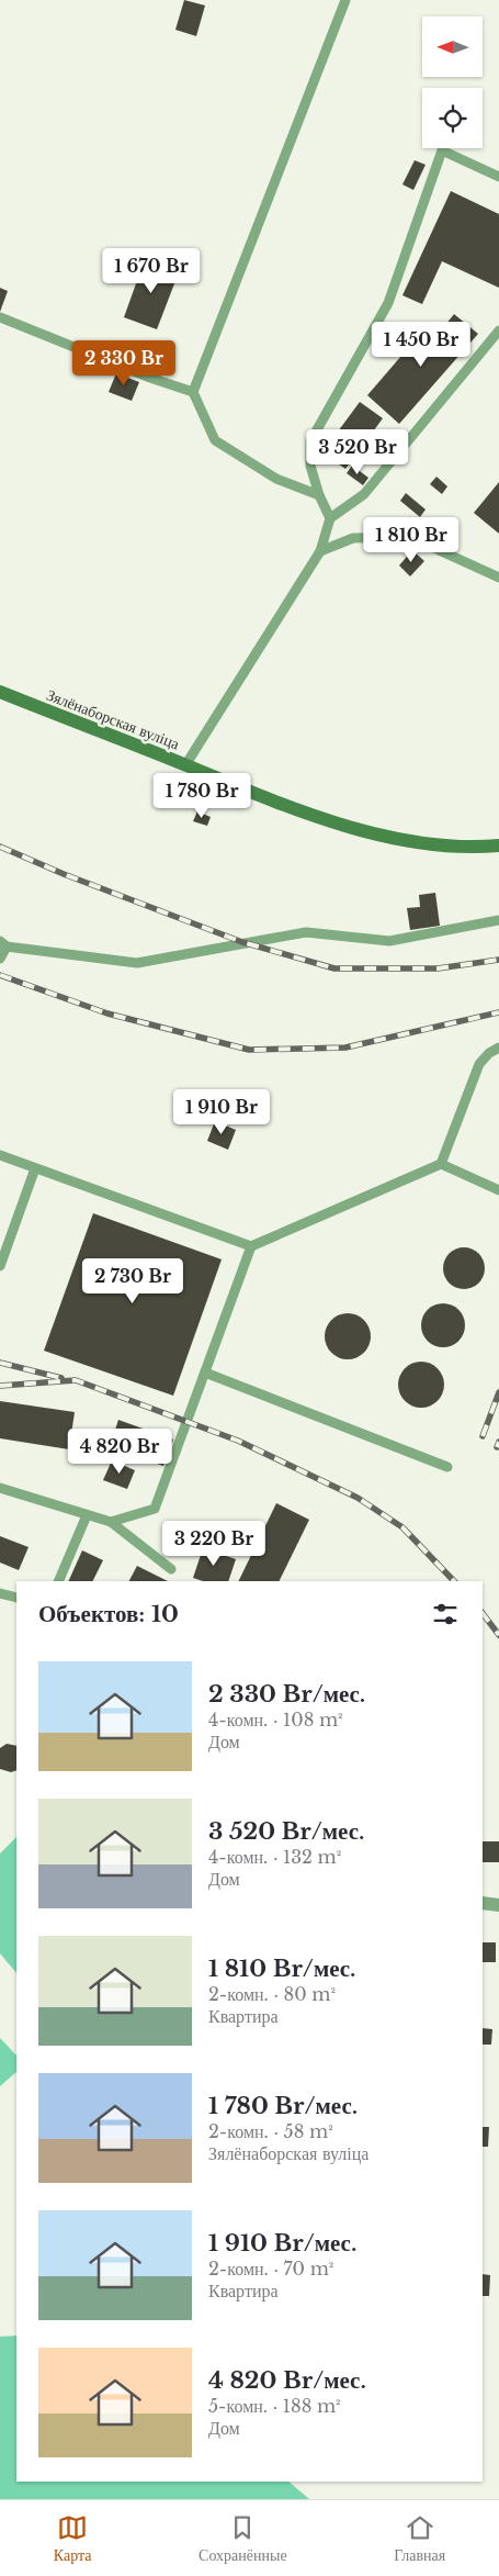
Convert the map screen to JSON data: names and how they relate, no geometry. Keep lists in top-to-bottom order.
{
  "streets": {
    "main road": ["Зялёнаборская вуліца"]
  },
  "north": "left",
  "page": {
    "price": [
      "1 670 Br",
      "1 450 Br",
      "2 330 Br",
      "3 520 Br",
      "1 810 Br",
      "1 780 Br",
      "1 910 Br",
      "2 730 Br",
      "4 820 Br",
      "3 220 Br"
    ],
    "heading": "Объектов: 10",
    "list": [
      {
        "name": "2 330 Br/мес.",
        "note": "4-комн. · 108 m² · Дом"
      },
      {
        "name": "3 520 Br/мес.",
        "note": "4-комн. · 132 m² · Дом"
      },
      {
        "name": "1 810 Br/мес.",
        "note": "2-комн. · 80 m² · Квартира"
      },
      {
        "name": "1 780 Br/мес.",
        "note": "2-комн. · 58 m² · Зялёнаборская вуліца"
      },
      {
        "name": "1 910 Br/мес.",
        "note": "2-комн. · 70 m² · Квартира"
      },
      {
        "name": "4 820 Br/мес.",
        "note": "5-комн. · 188 m² · Дом"
      }
    ],
    "tabs": ["Карта", "Сохранённые", "Главная"]
  }
}
